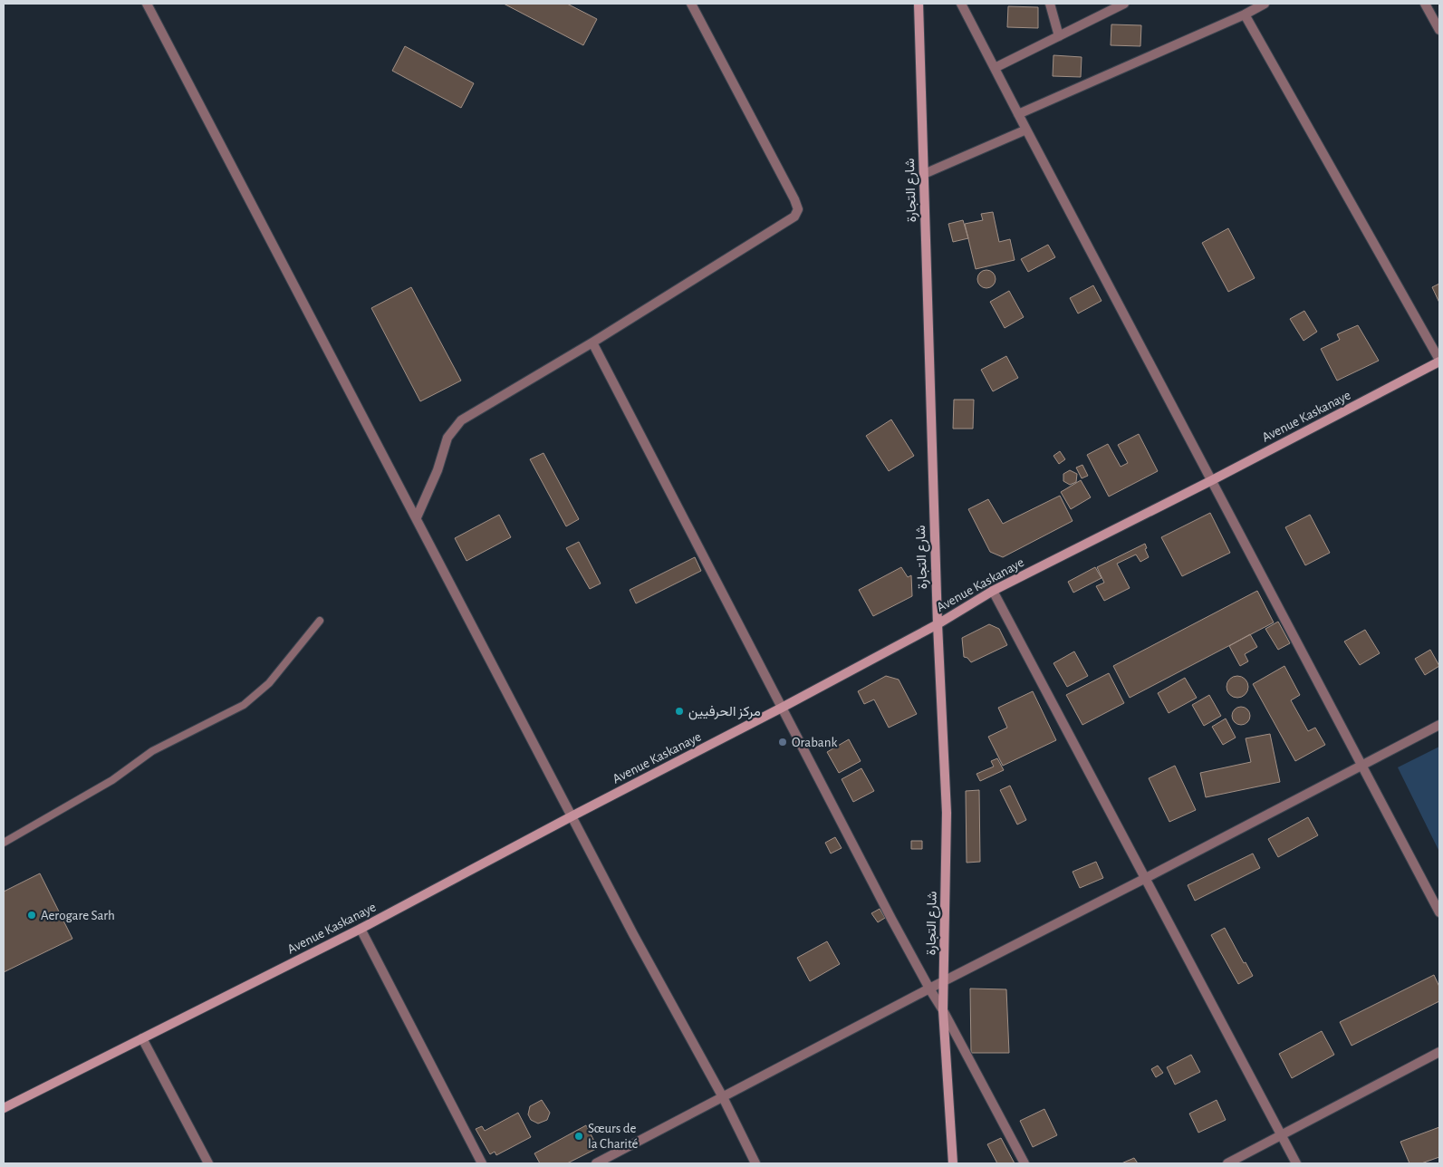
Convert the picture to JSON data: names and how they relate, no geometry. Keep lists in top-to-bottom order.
{
  "streets": {
    "street": ["شارع التجارة", "Avenue Kaskanaye"]
  },
  "crossings": [
    ["شارع التجارة", "Avenue Kaskanaye"]
  ],
  "places": [
    "مركز الحرفيين",
    "Orabank",
    "Aerogare Sarh",
    "Sœurs de la Charité"
  ]
}
